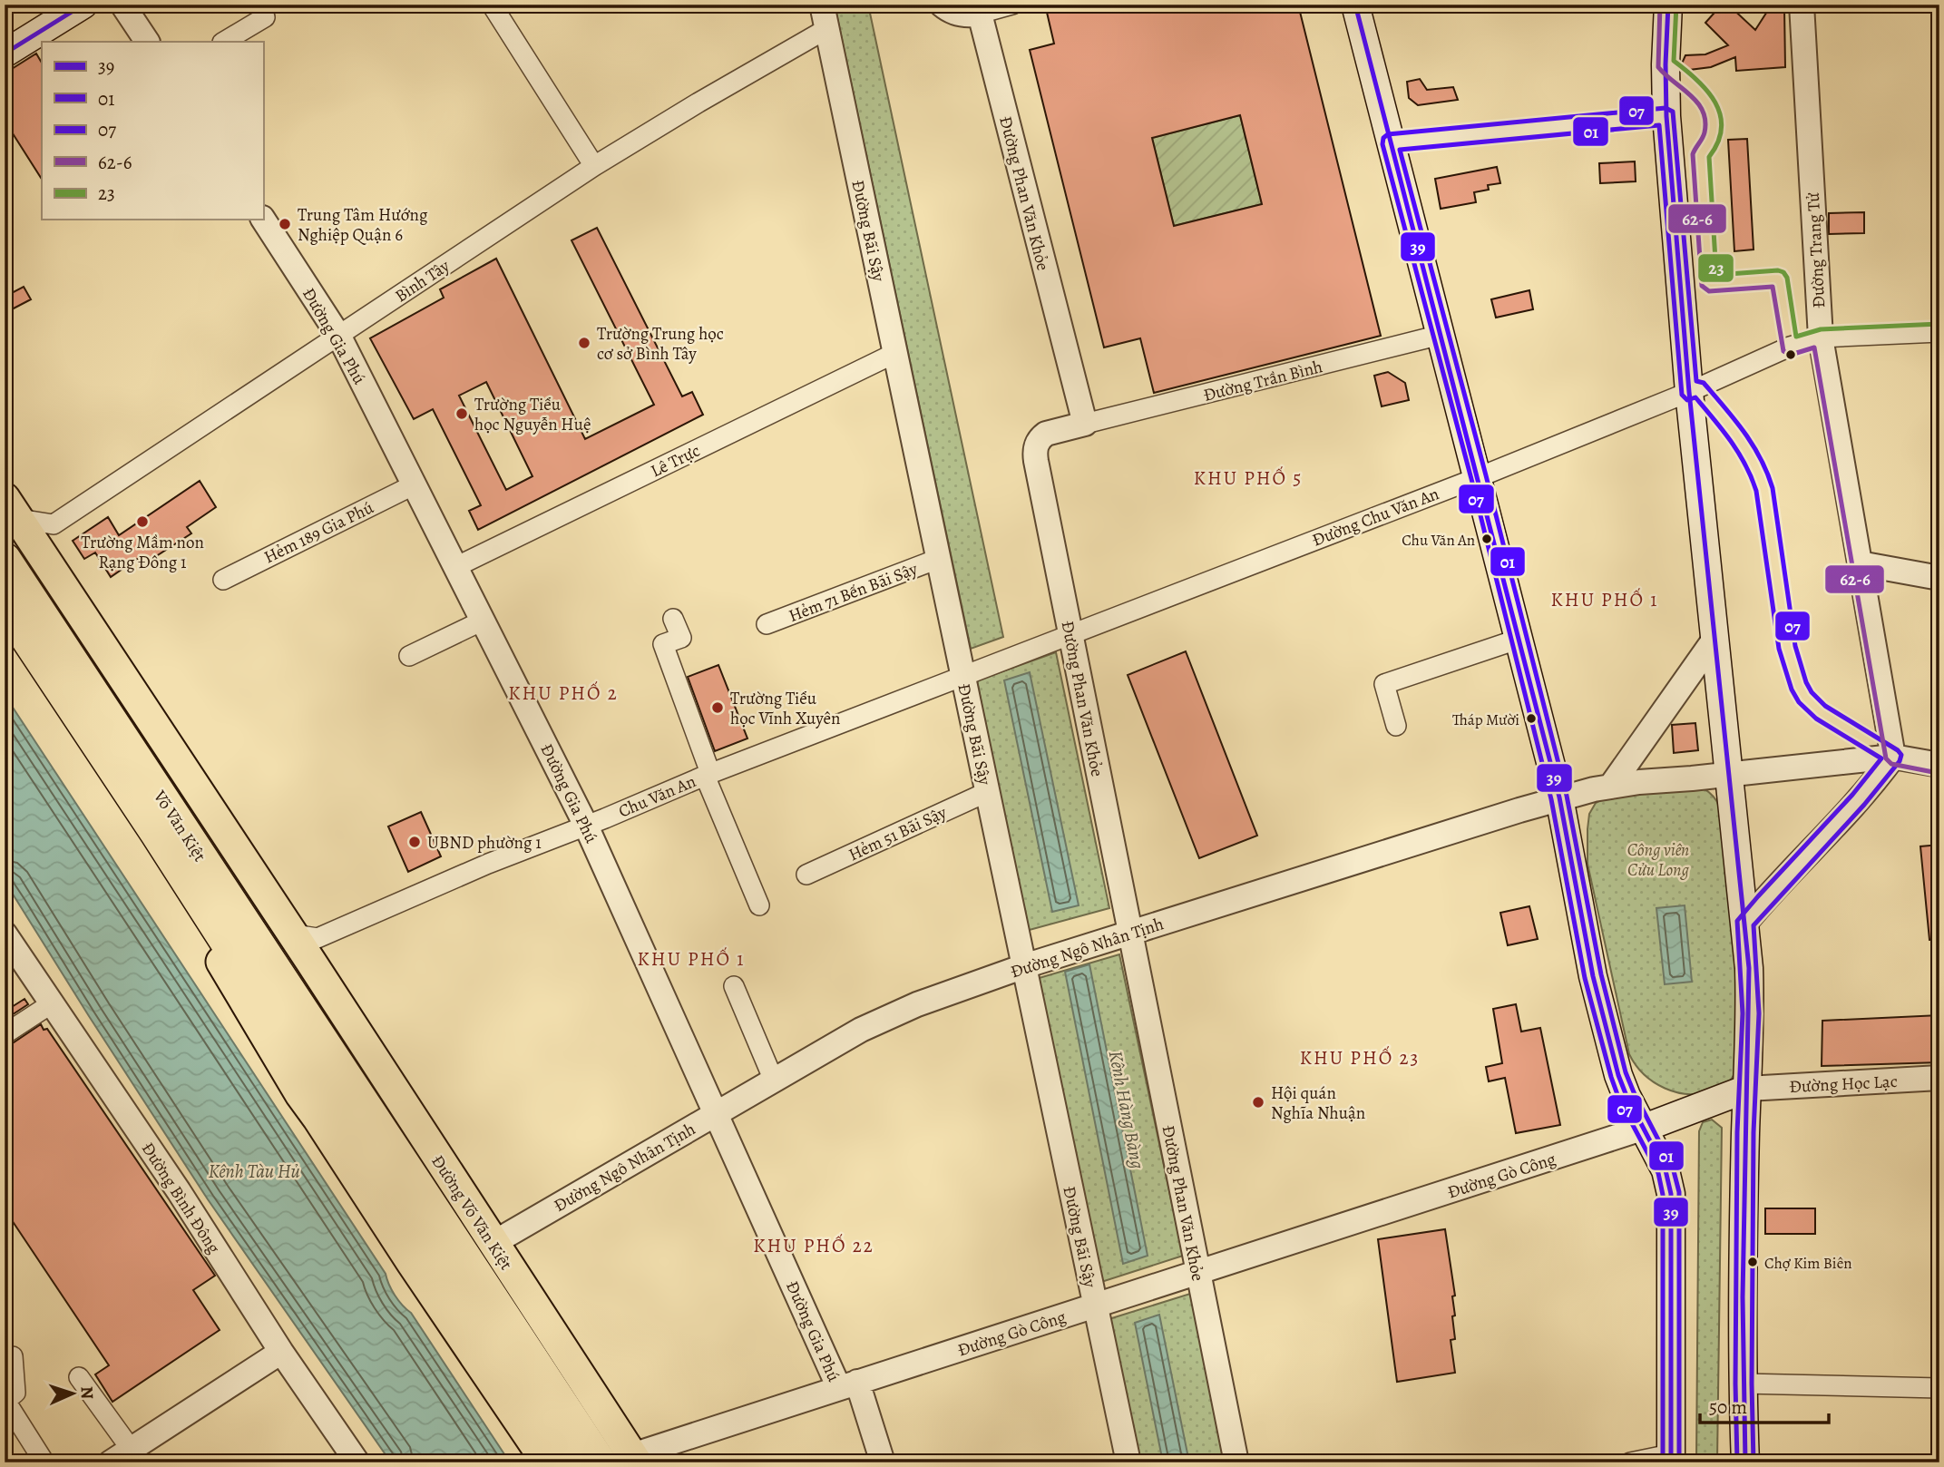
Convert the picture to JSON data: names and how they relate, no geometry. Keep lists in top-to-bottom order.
{
  "streets": {
    "highway": ["Võ Văn Kiệt", "Đường Võ Văn Kiệt"],
    "street": [
      "Đường Phan Văn Khỏe",
      "Đường Bãi Sậy",
      "Đường Trang Tử",
      "Bình Tây",
      "Đường Gia Phú",
      "Đường Trần Bình",
      "Lê Trực",
      "Đường Chu Văn An",
      "Hẻm 189 Gia Phú",
      "Hẻm 71 Bến Bãi Sậy",
      "Chu Văn An",
      "Hẻm 51 Bãi Sậy",
      "Đường Ngô Nhân Tịnh",
      "Đường Học Lạc",
      "Đường Gò Công",
      "Đường Bình Đông"
    ]
  },
  "crossings": [
    ["Đường Phan Văn Khỏe", "Đường Trần Bình"],
    ["Đường Phan Văn Khỏe", "Đường Chu Văn An"],
    ["Đường Phan Văn Khỏe", "Đường Ngô Nhân Tịnh"],
    ["Đường Phan Văn Khỏe", "Đường Gò Công"],
    ["Đường Bãi Sậy", "Bình Tây"],
    ["Đường Bãi Sậy", "Lê Trực"],
    ["Đường Bãi Sậy", "Đường Chu Văn An"],
    ["Đường Bãi Sậy", "Hẻm 71 Bến Bãi Sậy"],
    ["Đường Bãi Sậy", "Chu Văn An"],
    ["Đường Bãi Sậy", "Hẻm 51 Bãi Sậy"],
    ["Đường Bãi Sậy", "Đường Ngô Nhân Tịnh"],
    ["Đường Bãi Sậy", "Đường Gò Công"],
    ["Đường Trang Tử", "Đường Chu Văn An"],
    ["Đường Trang Tử", "Đường Ngô Nhân Tịnh"],
    ["Bình Tây", "Đường Gia Phú"],
    ["Đường Gia Phú", "Lê Trực"],
    ["Đường Gia Phú", "Hẻm 189 Gia Phú"],
    ["Đường Gia Phú", "Chu Văn An"],
    ["Đường Gia Phú", "Đường Ngô Nhân Tịnh"],
    ["Đường Gia Phú", "Đường Gò Công"],
    ["Đường Chu Văn An", "Chu Văn An"],
    ["Chu Văn An", "Võ Văn Kiệt"],
    ["Chu Văn An", "Đường Võ Văn Kiệt"],
    ["Võ Văn Kiệt", "Đường Võ Văn Kiệt"],
    ["Đường Ngô Nhân Tịnh", "Đường Võ Văn Kiệt"],
    ["Đường Gò Công", "Đường Võ Văn Kiệt"]
  ],
  "districts": [
    "KHU PHỐ 5",
    "KHU PHỐ 1",
    "KHU PHỐ 2",
    "KHU PHỐ 1",
    "KHU PHỐ 23",
    "KHU PHỐ 22"
  ],
  "water": ["Kênh Hàng Bàng", "Kênh Tàu Hủ"],
  "parks": ["Công viên Cửu Long"],
  "places": [
    "Trung Tâm Hướng Nghiệp Quận 6",
    "Trường Trung học cơ sở Bình Tây",
    "Trường Tiểu học Nguyễn Huệ",
    "Trường Mầm non Rạng Đông 1",
    "Chu Văn An",
    "Trường Tiểu học Vĩnh Xuyên",
    "Tháp Mười",
    "UBND phường 1",
    "Hội quán Nghĩa Nhuận",
    "Chợ Kim Biên"
  ],
  "lines": [
    "transit line 39",
    "transit line 62-6",
    "transit line 23",
    "transit line 07",
    "transit line 01"
  ],
  "legend": [
    "39",
    "01",
    "07",
    "62-6",
    "23"
  ],
  "scale_bar": "50 m",
  "north": "right"
}
